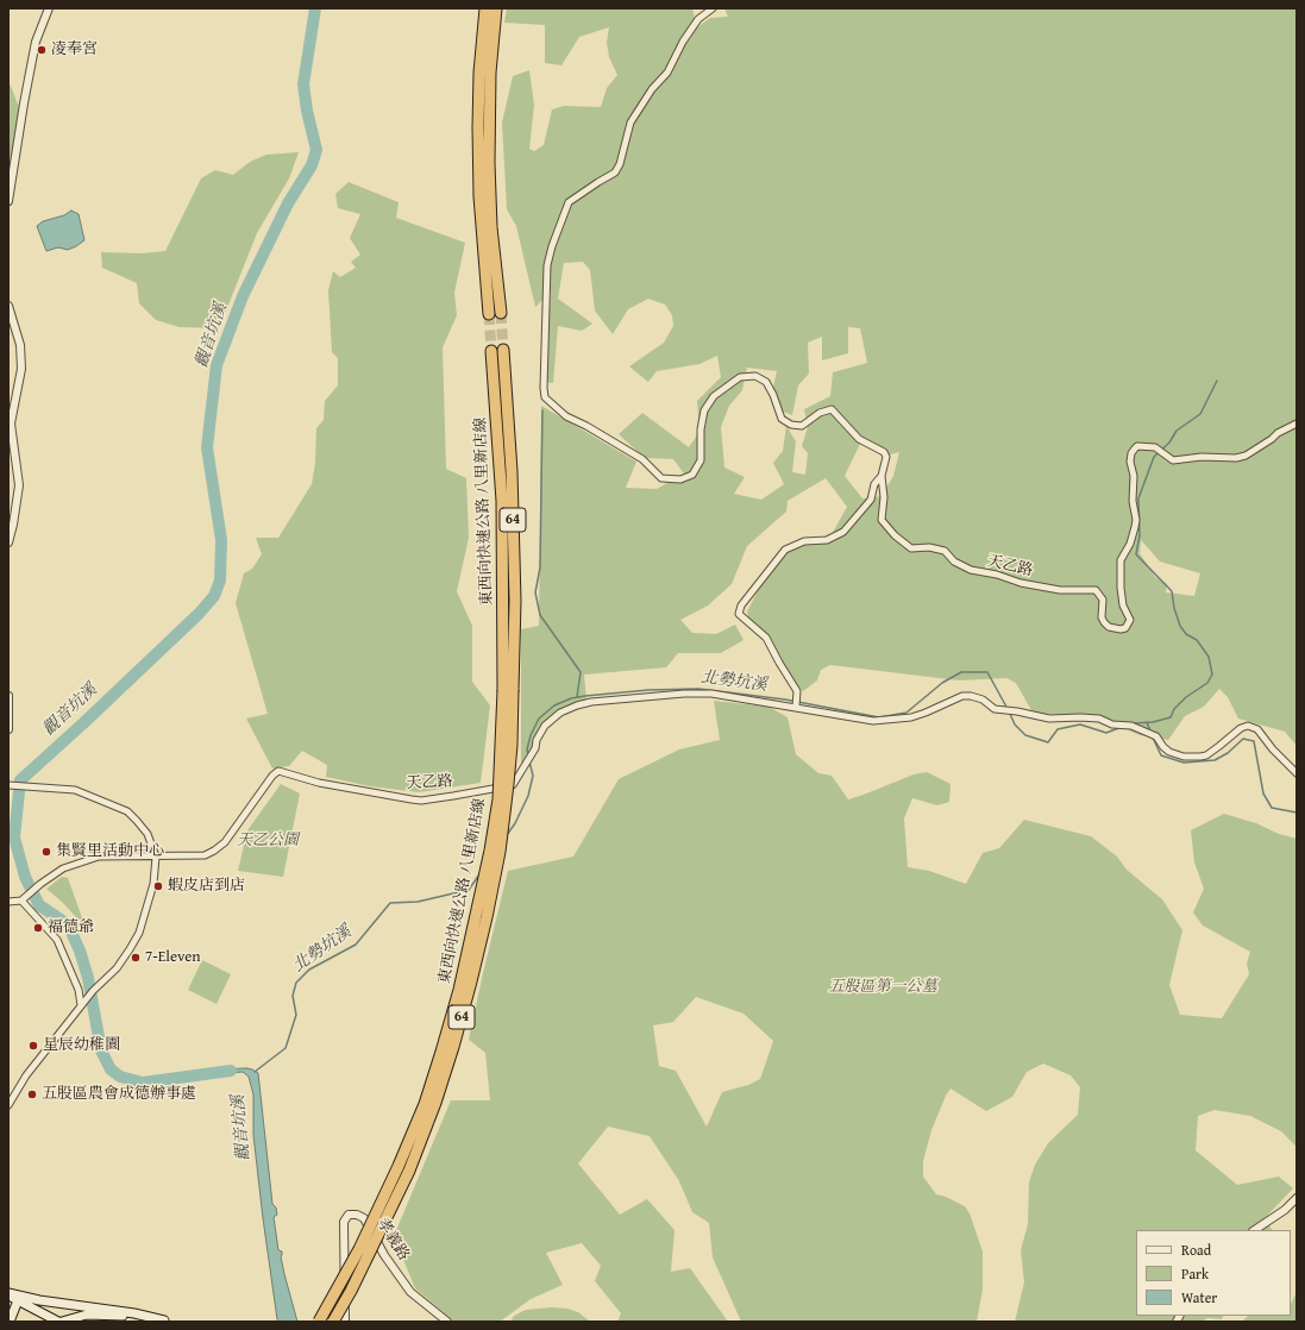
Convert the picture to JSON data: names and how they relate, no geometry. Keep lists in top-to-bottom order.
{
  "streets": {
    "highway": ["東西向快速公路 八里新店線", "64"],
    "street": ["天乙路", "孝義路"]
  },
  "water": ["觀音坑溪", "北勢坑溪"],
  "parks": ["天乙公園", "五股區第一公墓"],
  "places": [
    "凌奉宮",
    "集賢里活動中心",
    "蝦皮店到店",
    "福德爺",
    "7-Eleven",
    "星辰幼稚園",
    "五股區農會成德辦事處"
  ],
  "legend": ["Road", "Park", "Water"]
}
